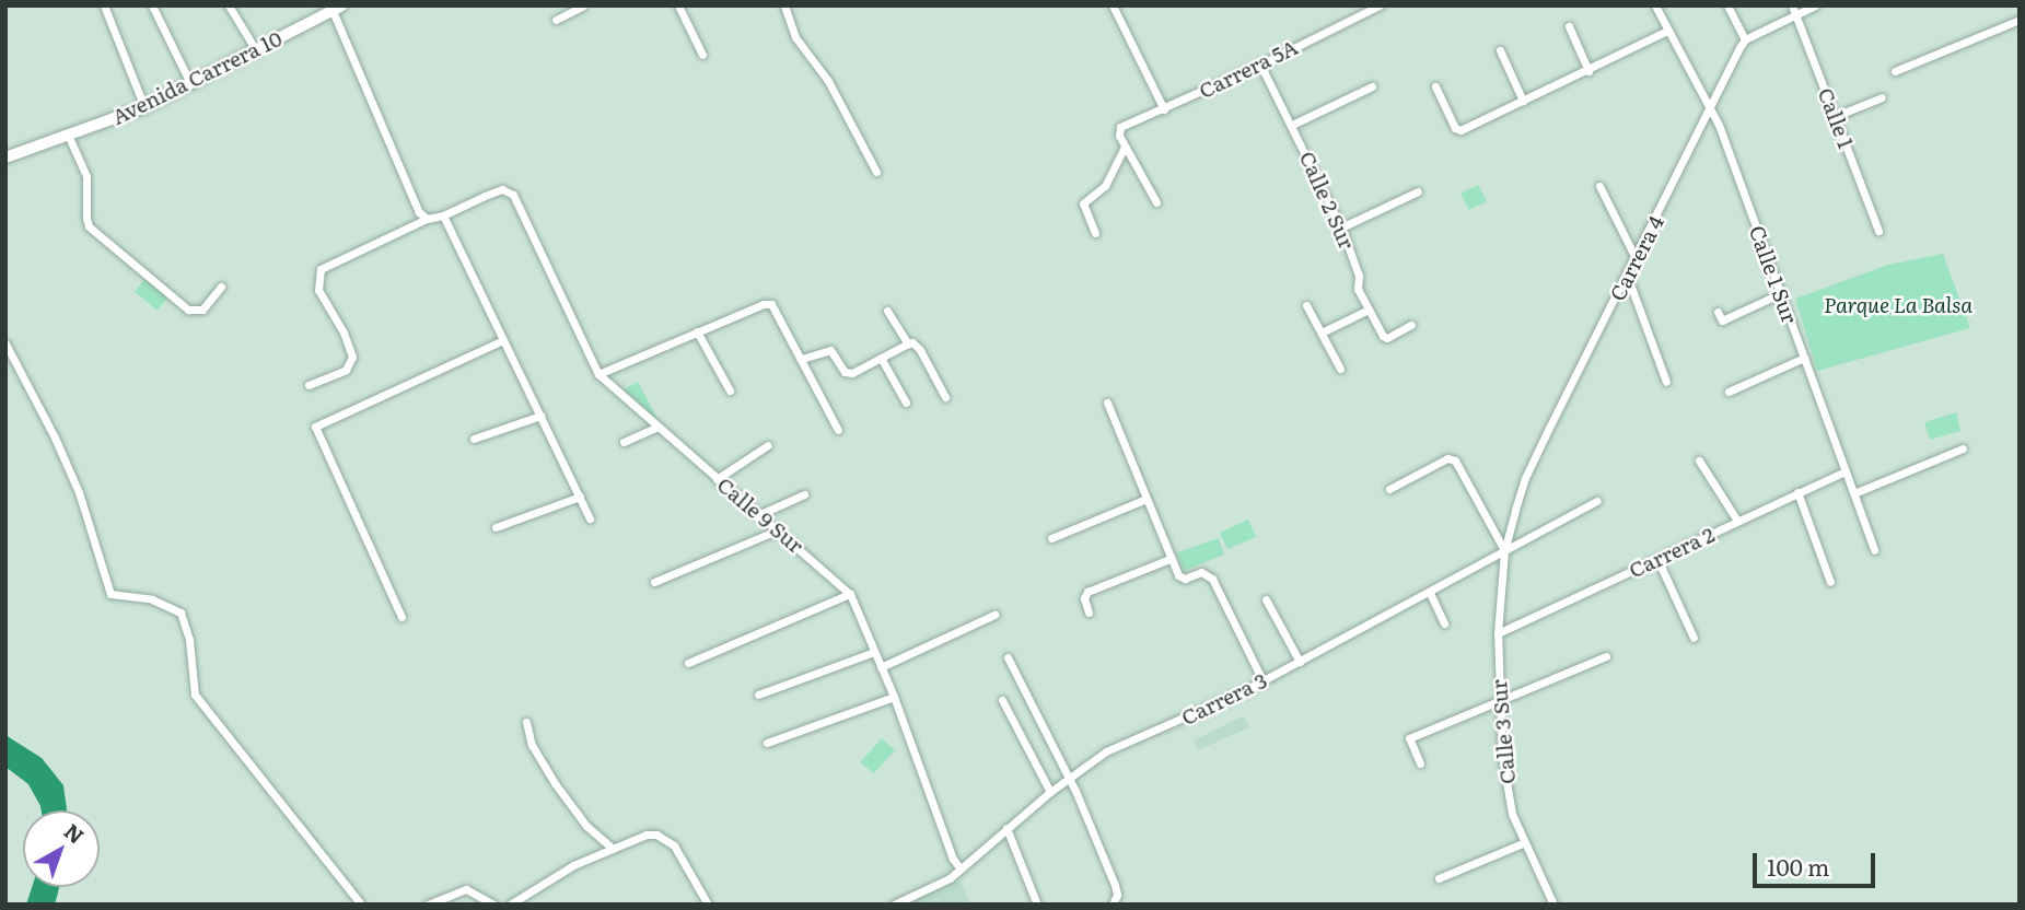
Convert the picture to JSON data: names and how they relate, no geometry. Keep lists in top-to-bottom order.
{
  "streets": {
    "street": [
      "Carrera 5A",
      "Avenida Carrera 10",
      "Calle 1",
      "Calle 2 Sur",
      "Carrera 4",
      "Calle 1 Sur",
      "Calle 9 Sur",
      "Carrera 2",
      "Carrera 3",
      "Calle 3 Sur"
    ]
  },
  "crossings": [
    ["Carrera 5A", "Calle 2 Sur"],
    ["Carrera 4", "Calle 1 Sur"],
    ["Carrera 4", "Carrera 3"],
    ["Carrera 4", "Calle 3 Sur"],
    ["Calle 1 Sur", "Carrera 2"],
    ["Calle 9 Sur", "Carrera 3"],
    ["Carrera 2", "Calle 3 Sur"],
    ["Carrera 3", "Calle 3 Sur"]
  ],
  "parks": ["Parque La Balsa"],
  "scale_bar": "100 m",
  "north": "top right"
}
